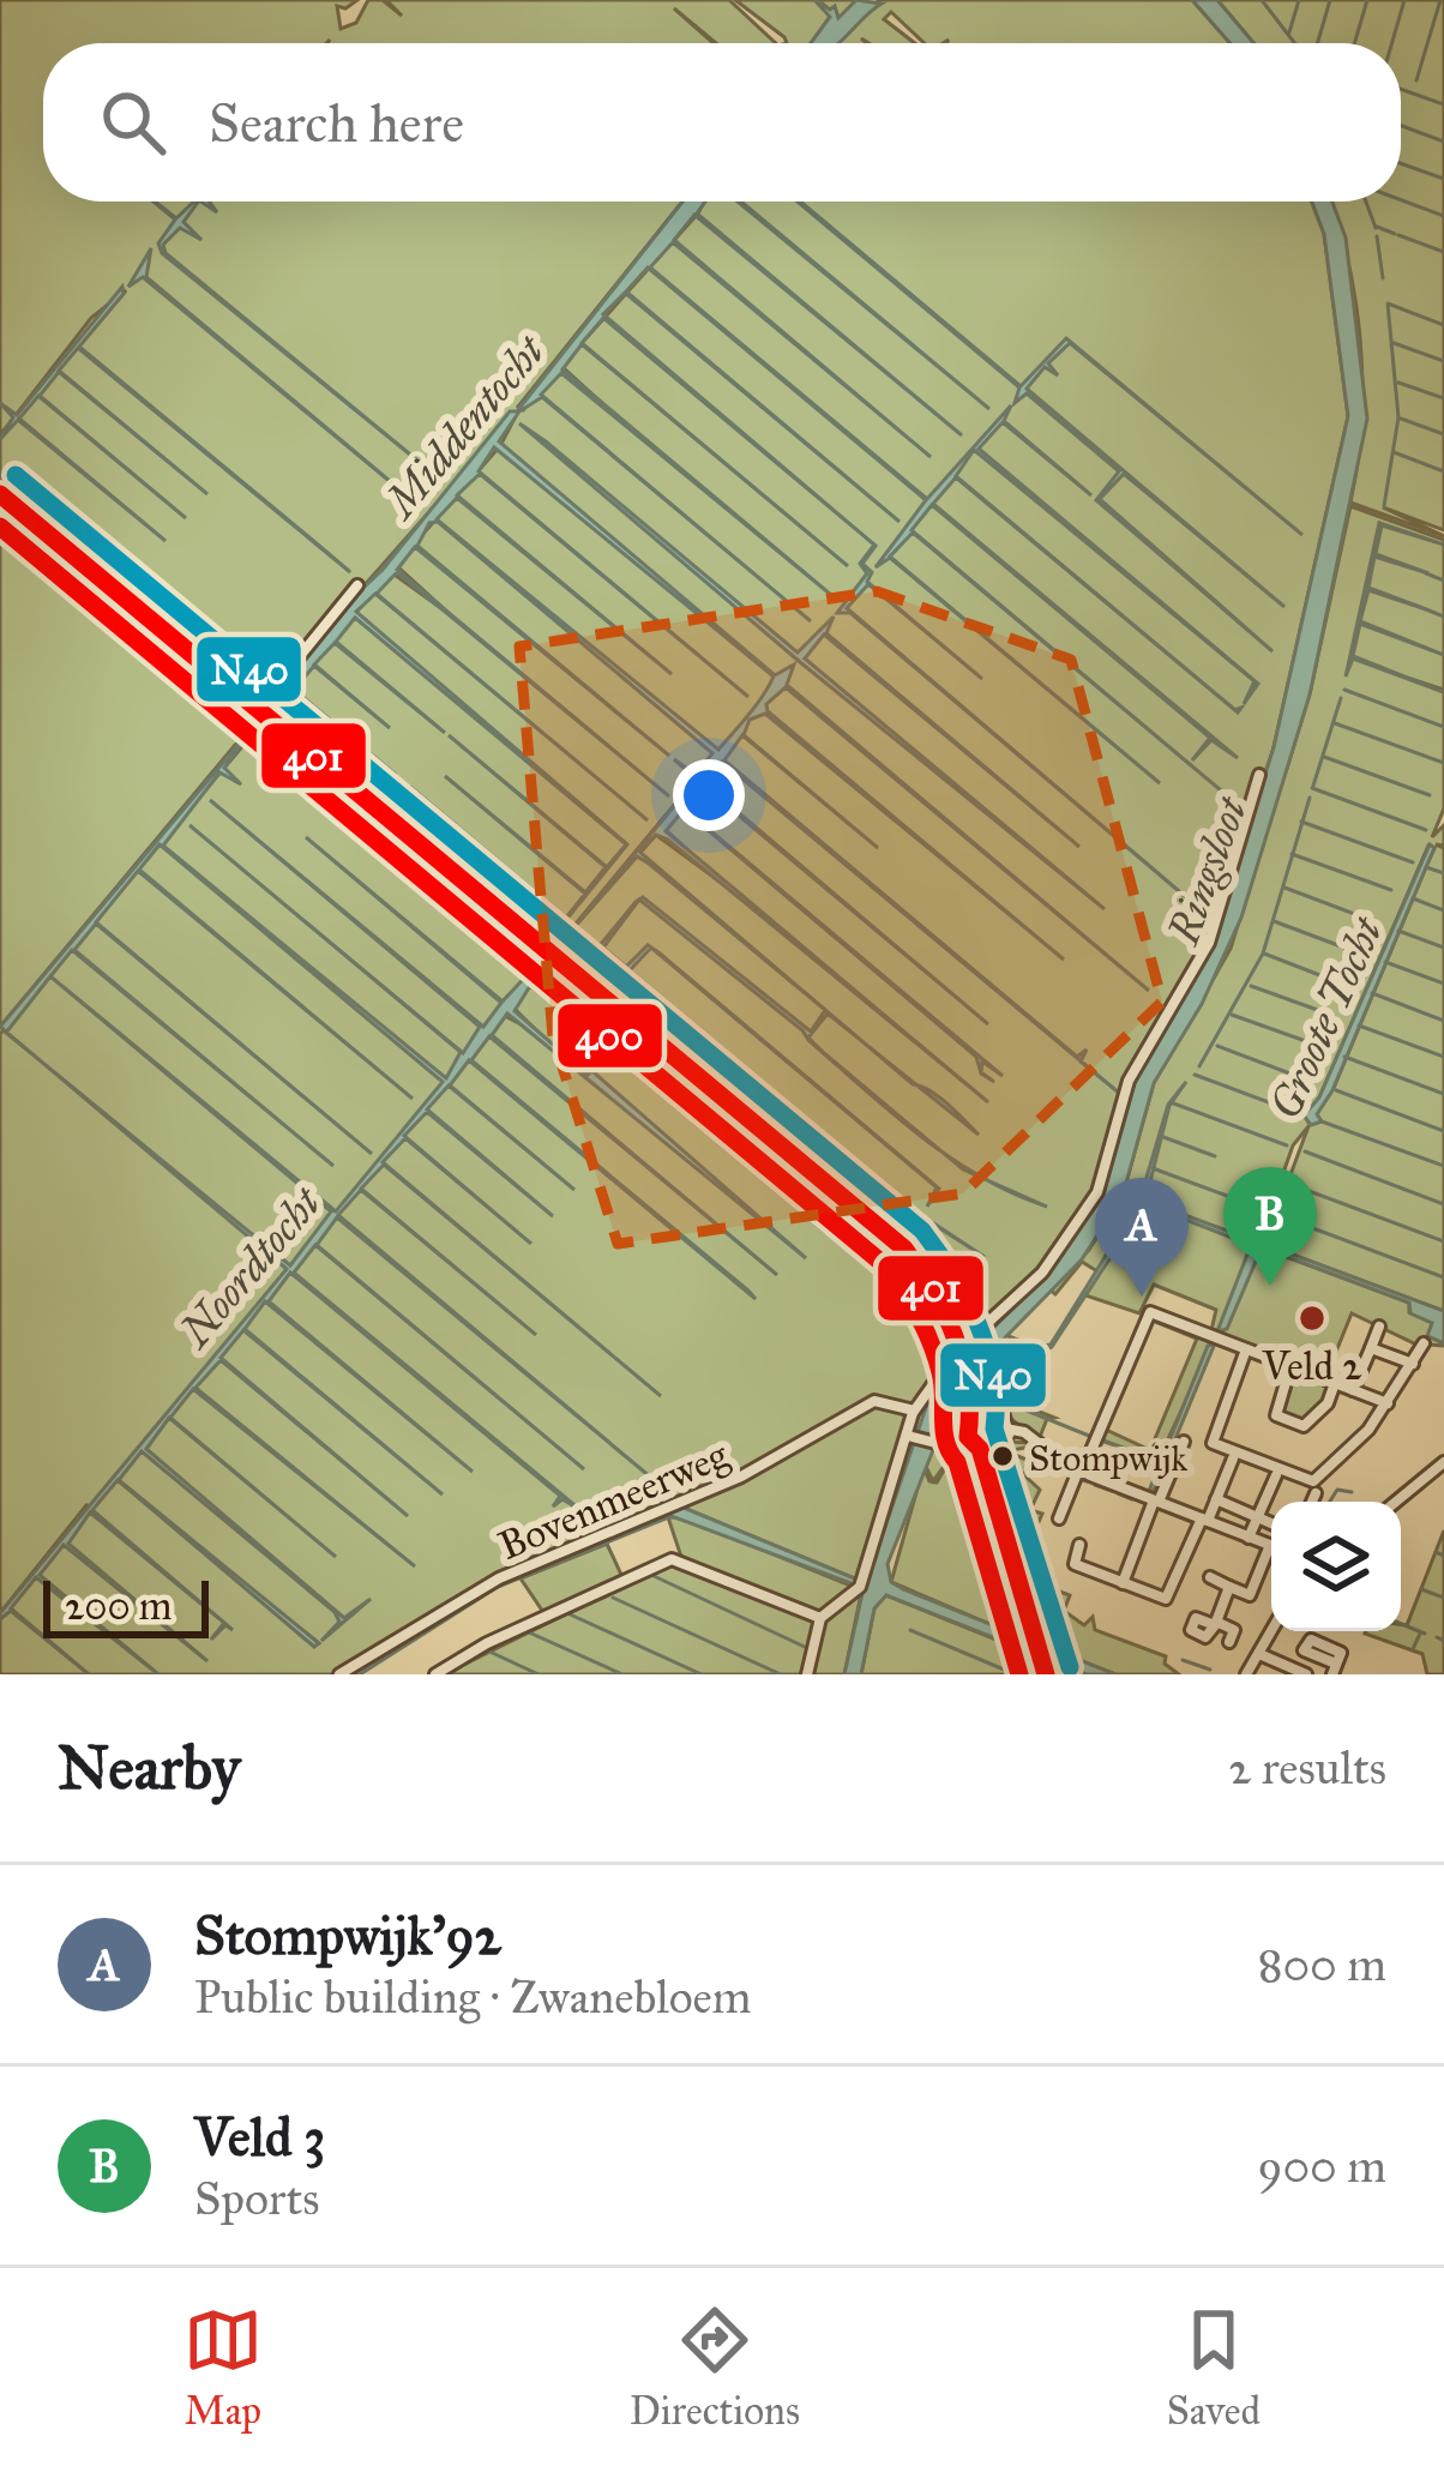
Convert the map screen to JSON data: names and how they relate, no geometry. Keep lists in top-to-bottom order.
{
  "streets": {
    "street": ["Bovenmeerweg"]
  },
  "water": [
    "Middentocht",
    "Ringsloot",
    "Groote Tocht",
    "Noordtocht"
  ],
  "places": ["Veld 2", "Stompwijk"],
  "lines": ["transit line N40", "transit line 401", "transit line 400"],
  "scale_bar": "200 m",
  "page": {
    "search": "Search here",
    "pins": ["B", "A"],
    "scale": "200 m",
    "heading": ["Nearby", "2 results"],
    "list": [
      {
        "mark": "A",
        "name": "Stompwijk'92",
        "note": "Public building · Zwanebloem",
        "value": "800 m"
      },
      {
        "mark": "B",
        "name": "Veld 3",
        "note": "Sports",
        "value": "900 m"
      }
    ],
    "nav": ["Map", "Directions", "Saved"]
  }
}
